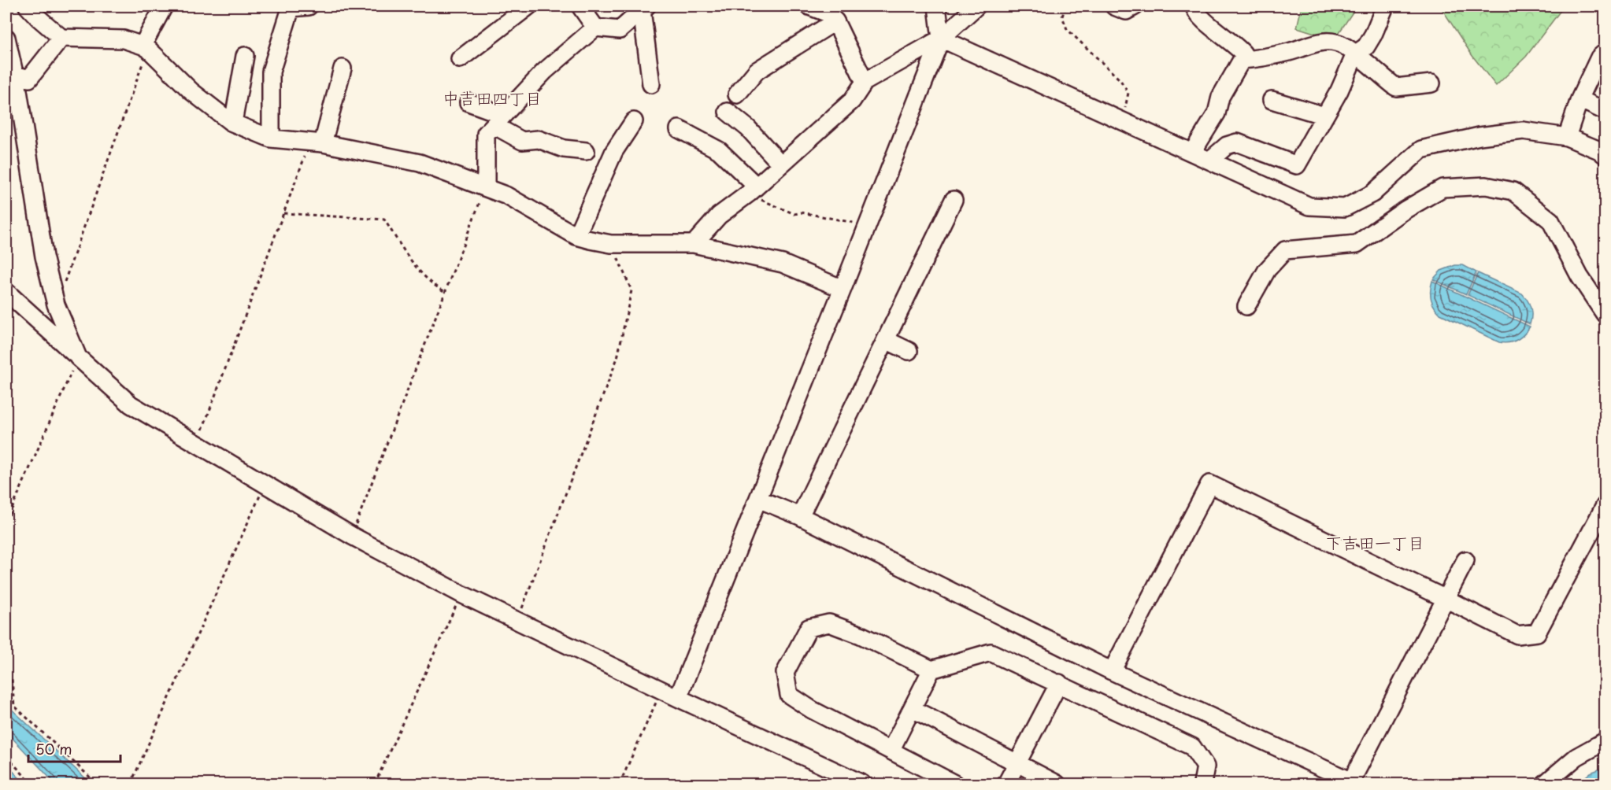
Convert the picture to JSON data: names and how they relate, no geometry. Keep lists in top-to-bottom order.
{
  "districts": ["中吉田四丁目", "下吉田一丁目"],
  "scale_bar": "50 m"
}
